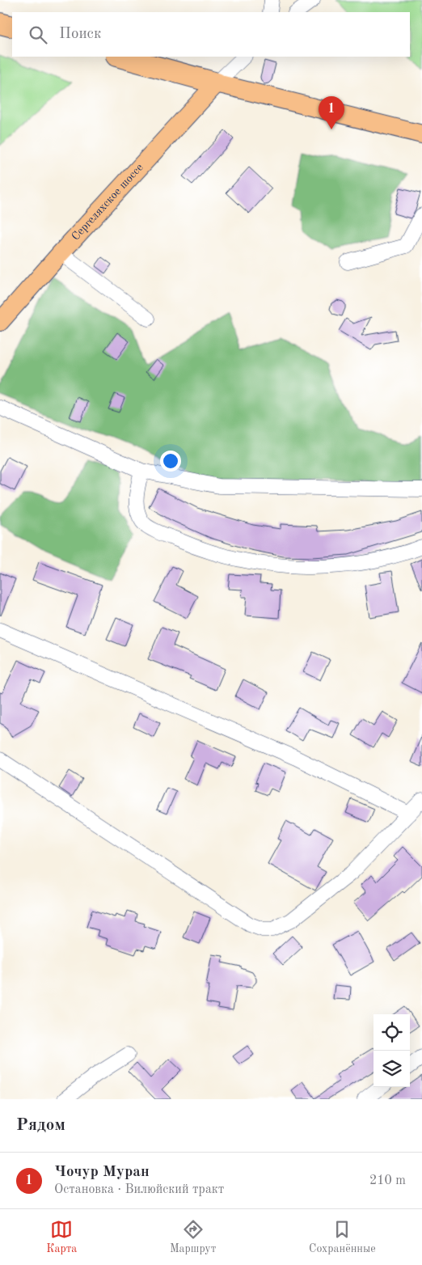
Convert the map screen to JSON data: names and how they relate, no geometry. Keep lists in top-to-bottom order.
{
  "streets": {
    "main road": ["Сергеляхское шоссе"]
  },
  "page": {
    "search": "Поиск",
    "pins": "1",
    "heading": "Рядом",
    "list": [
      {
        "mark": "1",
        "name": "Чочур Муран",
        "note": "Остановка · Вилюйский тракт",
        "value": "210 m"
      }
    ],
    "nav": ["Карта", "Маршрут", "Сохранённые"]
  }
}
